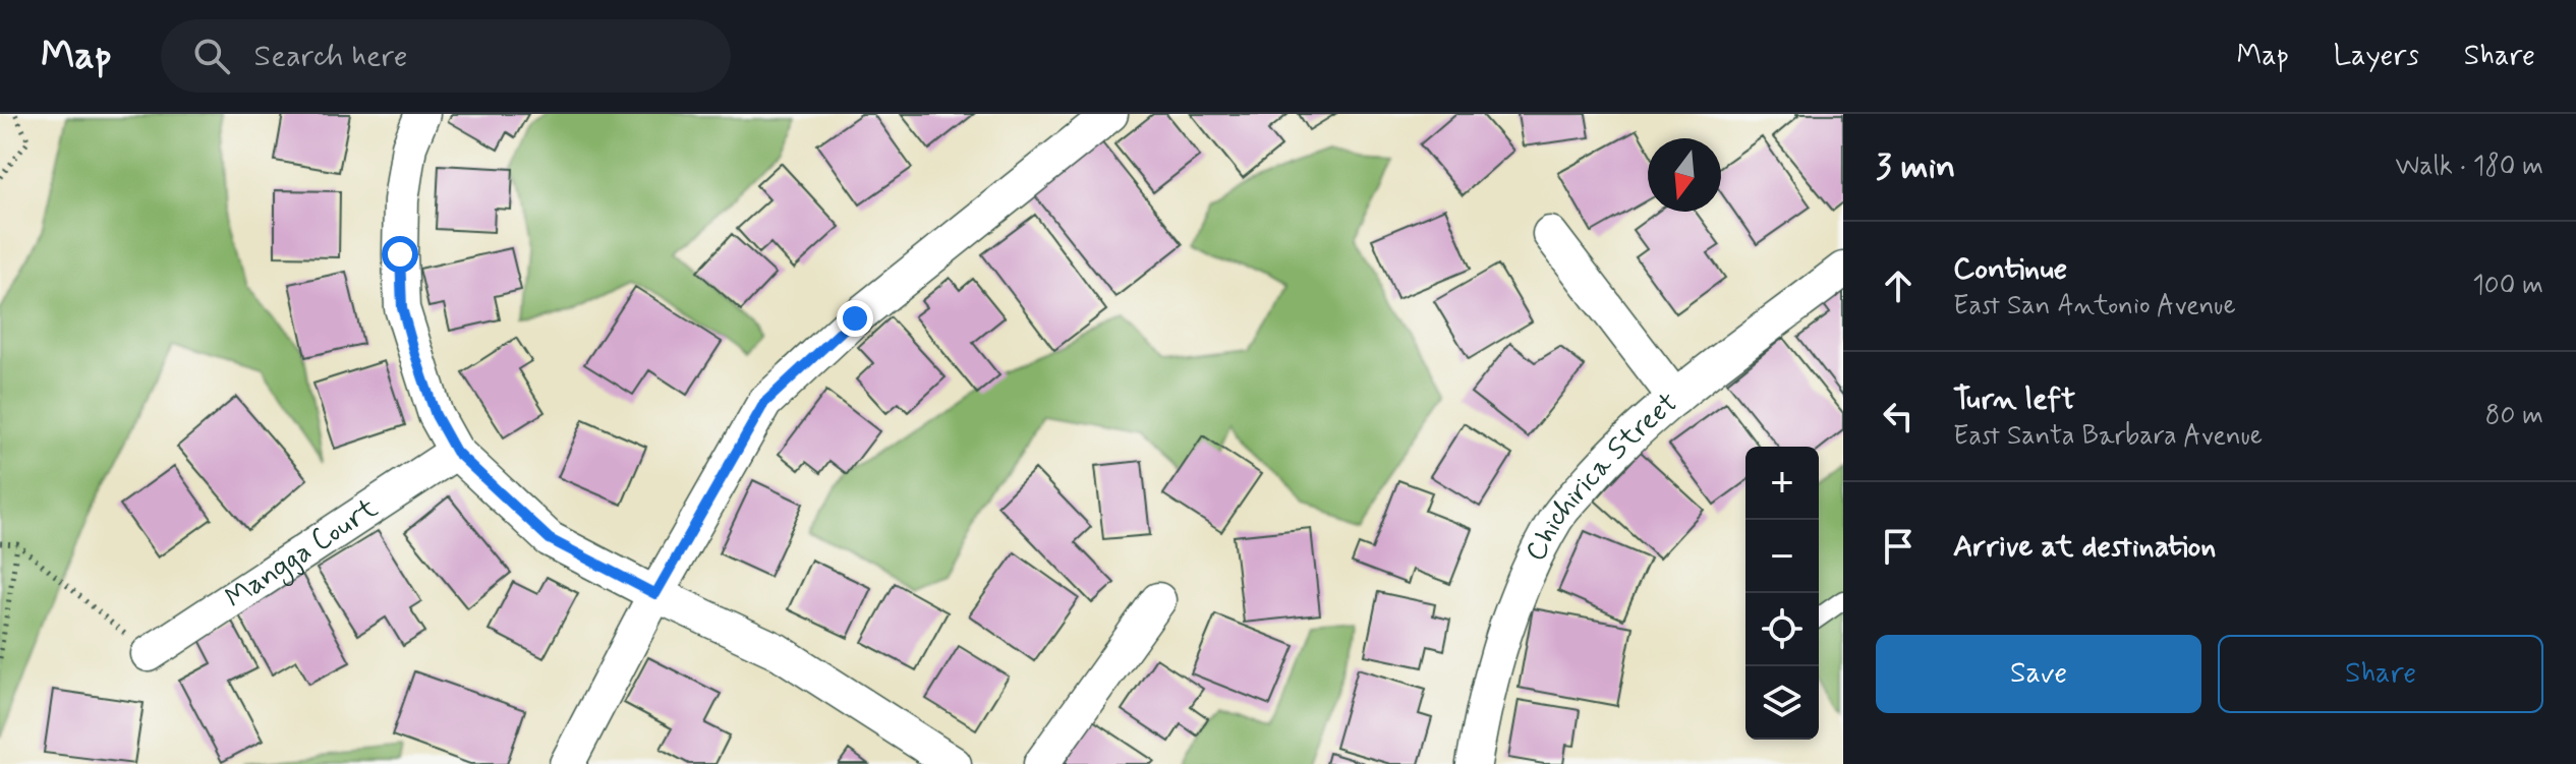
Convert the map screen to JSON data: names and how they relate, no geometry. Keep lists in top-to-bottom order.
{
  "streets": {
    "street": ["Chichirica Street", "Mangga Court"]
  },
  "north": "bottom",
  "page": {
    "header": "Map",
    "search": "Search here",
    "nav": ["Map", "Layers", "Share"],
    "heading": ["3 min", "Walk · 180 m"],
    "list": [
      ["Continue", "East San Antonio Avenue", "100 m"],
      ["Turn left", "East Santa Barbara Avenue", "80 m"],
      "Arrive at destination"
    ],
    "map_buttons": ["+", "−"],
    "buttons": ["Save", "Share"]
  }
}
